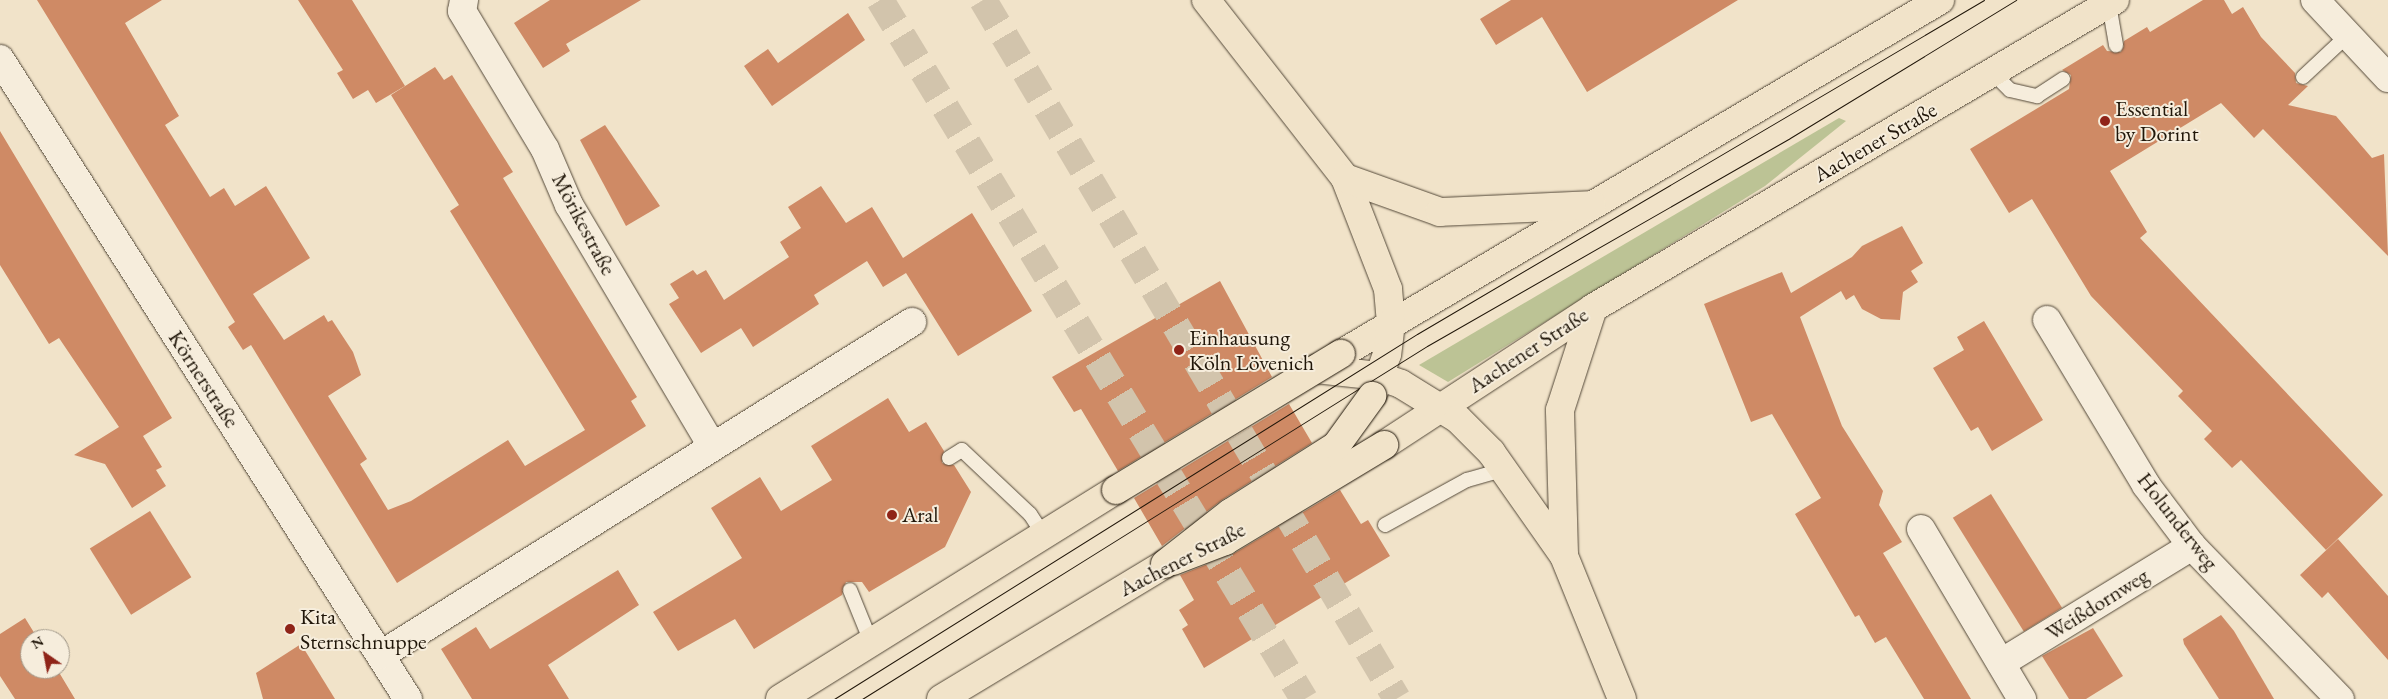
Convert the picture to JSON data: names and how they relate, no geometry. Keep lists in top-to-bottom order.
{
  "streets": {
    "main road": ["Aachener Straße"],
    "street": [
      "Mörikestraße",
      "Körnerstraße",
      "Holunderweg",
      "Weißdornweg"
    ]
  },
  "crossings": [
    ["Holunderweg", "Weißdornweg"]
  ],
  "places": [
    "Essential by Dorint",
    "Einhausung Köln Lövenich",
    "Aral",
    "Kita Sternschnuppe"
  ],
  "north": "top left"
}
